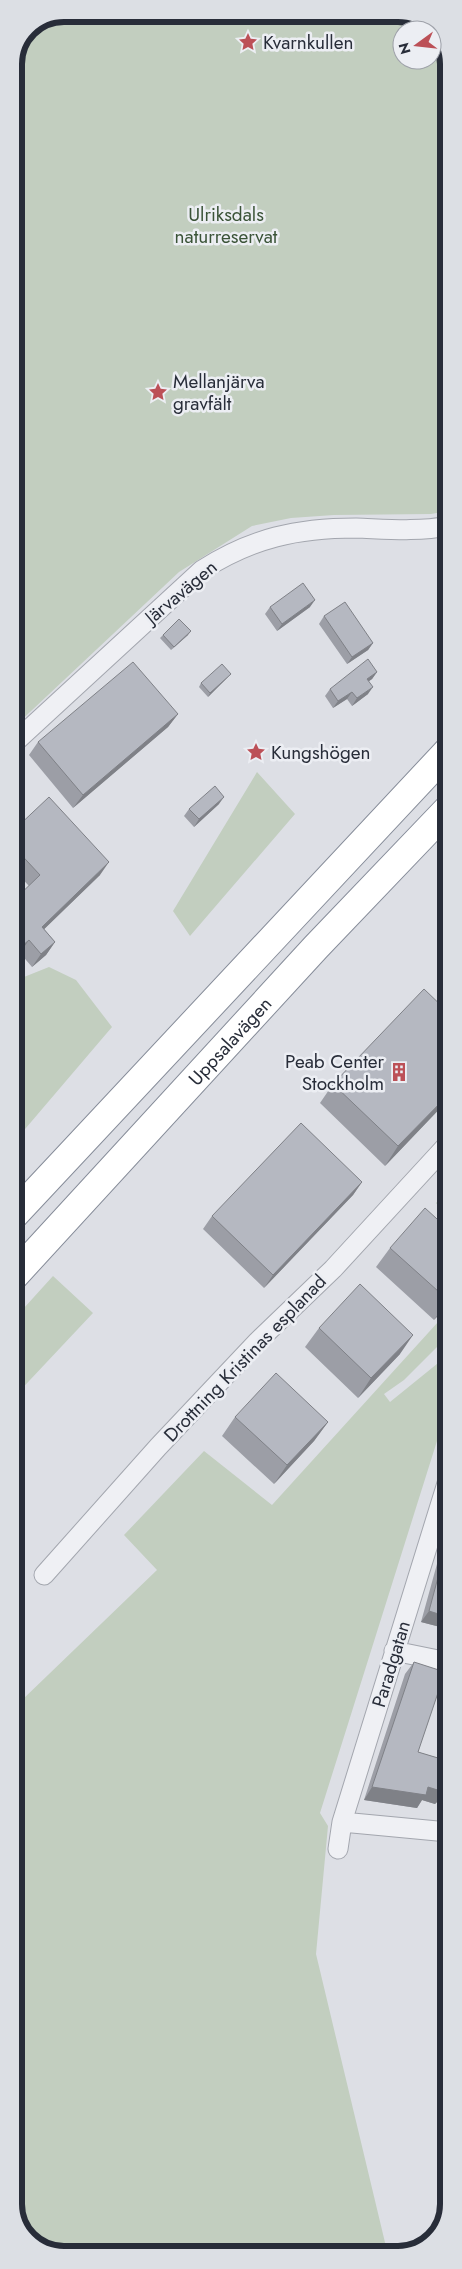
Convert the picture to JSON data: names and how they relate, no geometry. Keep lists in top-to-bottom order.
{
  "streets": {
    "highway": ["Uppsalavägen"],
    "street": ["Järvavägen", "Drottning Kristinas esplanad", "Paradgatan"]
  },
  "parks": ["Ulriksdals naturreservat"],
  "places": {
    "place": ["Kvarnkullen", "Mellanjärva gravfält", "Kungshögen"],
    "building": ["Peab Center Stockholm"]
  },
  "north": "left"
}
